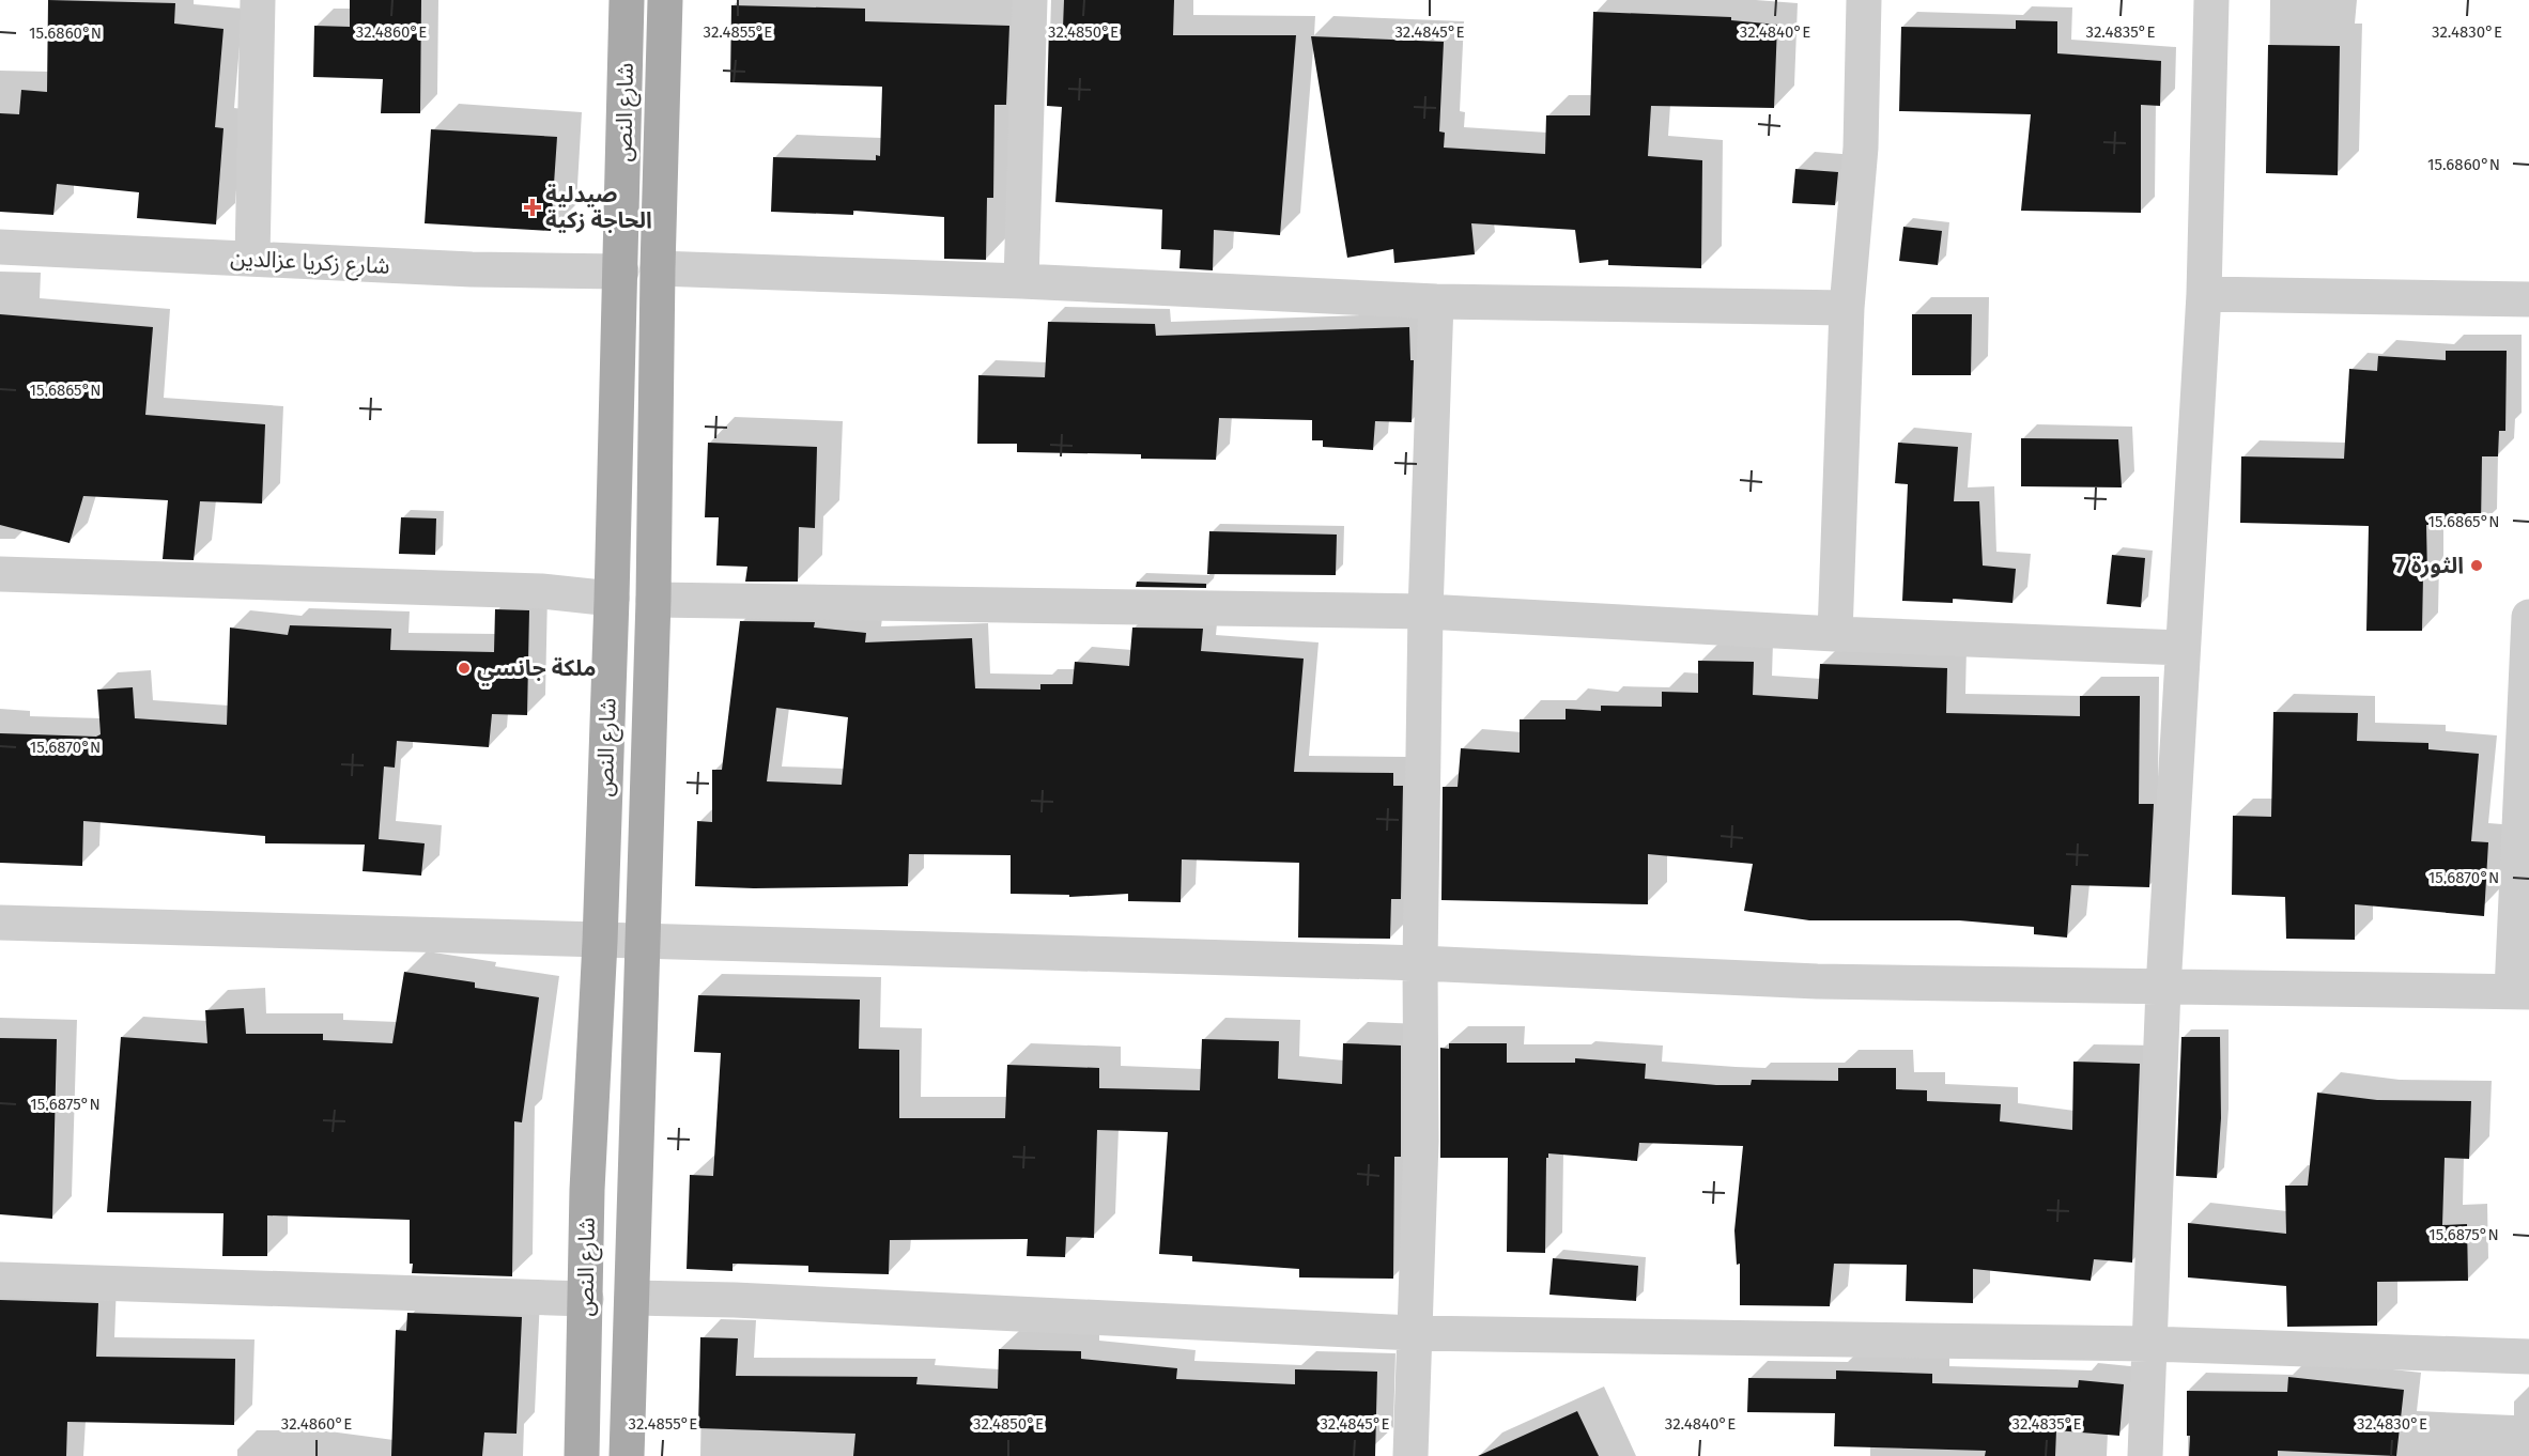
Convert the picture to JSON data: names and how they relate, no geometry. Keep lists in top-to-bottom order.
{
  "streets": {
    "main road": ["شارع النص"],
    "street": ["شارع زكريا عزالدين"]
  },
  "crossings": [
    ["شارع النص", "شارع زكريا عزالدين"]
  ],
  "places": {
    "health": ["صيدلية الحاجة زكية"],
    "other": ["الثورة 7", "ملكة جانسي"]
  },
  "coordinates": [
    "32.4860°E",
    "32.4855°E",
    "32.4850°E",
    "32.4845°E",
    "32.4840°E",
    "32.4835°E",
    "32.4830°E",
    "15.6860°N",
    "15.6865°N",
    "15.6870°N",
    "15.6875°N"
  ]
}
